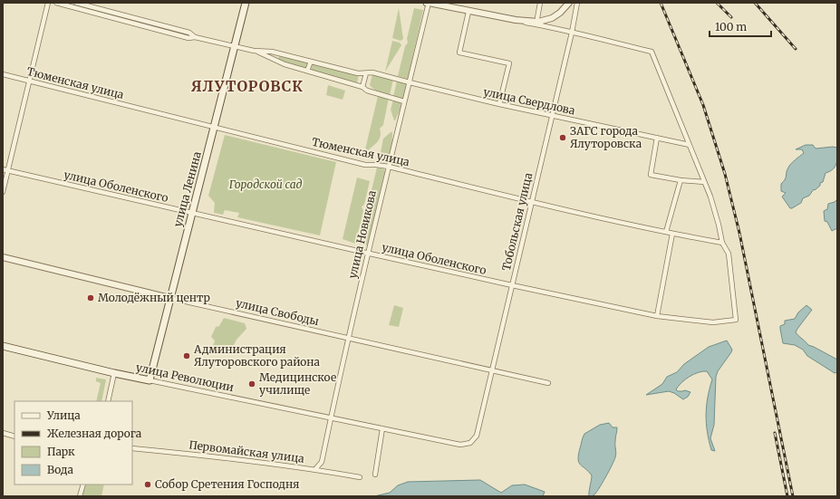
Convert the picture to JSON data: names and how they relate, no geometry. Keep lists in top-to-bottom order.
{
  "streets": {
    "main road": ["улица Ленина", "улица Революции"],
    "street": [
      "Тюменская улица",
      "улица Свердлова",
      "улица Оболенского",
      "Тобольская улица",
      "улица Новикова",
      "улица Свободы",
      "Первомайская улица"
    ]
  },
  "crossings": [
    ["Тюменская улица", "улица Оболенского"],
    ["Тюменская улица", "улица Ленина"],
    ["Тюменская улица", "Тобольская улица"],
    ["Тюменская улица", "улица Новикова"],
    ["улица Свердлова", "улица Ленина"],
    ["улица Свердлова", "Тобольская улица"],
    ["улица Свердлова", "улица Новикова"],
    ["улица Оболенского", "улица Ленина"],
    ["улица Оболенского", "Тобольская улица"],
    ["улица Оболенского", "улица Новикова"],
    ["улица Ленина", "улица Свободы"],
    ["улица Ленина", "улица Революции"],
    ["Тобольская улица", "улица Свободы"],
    ["Тобольская улица", "улица Революции"],
    ["улица Новикова", "улица Свободы"],
    ["улица Новикова", "улица Революции"],
    ["улица Новикова", "Первомайская улица"]
  ],
  "districts": ["ЯЛУТОРОВСК"],
  "parks": ["Городской сад"],
  "places": [
    "ЗАГС города Ялуторовска",
    "Молодёжный центр",
    "Администрация Ялуторовского района",
    "Медицинское училище",
    "Собор Сретения Господня"
  ],
  "legend": [
    "Улица",
    "Железная дорога",
    "Парк",
    "Вода"
  ],
  "scale_bar": "100 m"
}
